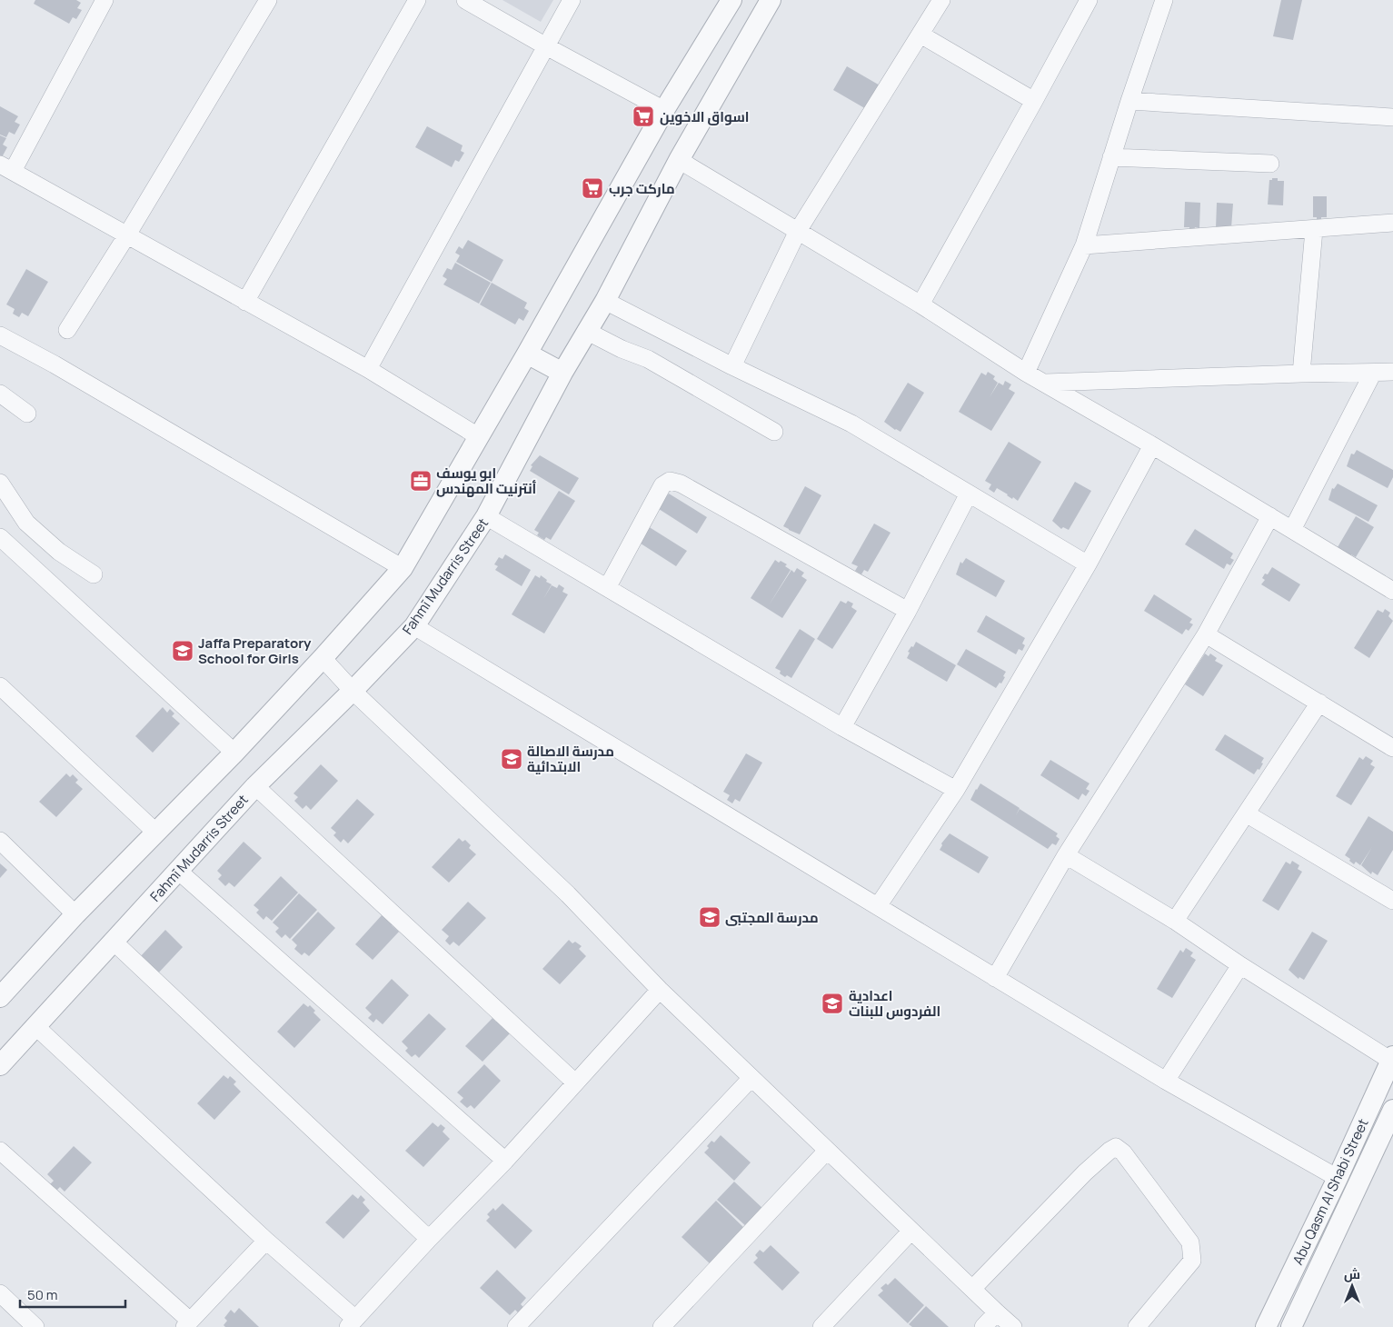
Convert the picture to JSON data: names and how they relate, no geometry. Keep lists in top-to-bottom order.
{
  "streets": {
    "street": ["Fahmī Mudarris Street", "Abu Qasm Al Shabi Street"]
  },
  "places": {
    "supermarket": ["اسواق الاخوين", "ماركت جرب"],
    "office": ["ابو يوسف أنترنيت المهندس"],
    "school or university": [
      "Jaffa Preparatory School for Girls",
      "مدرسة الاصالة الابتدائية",
      "مدرسة المجتبى",
      "اعدادية الفردوس للبنات"
    ]
  },
  "scale_bar": "50 m",
  "north": "top"
}
